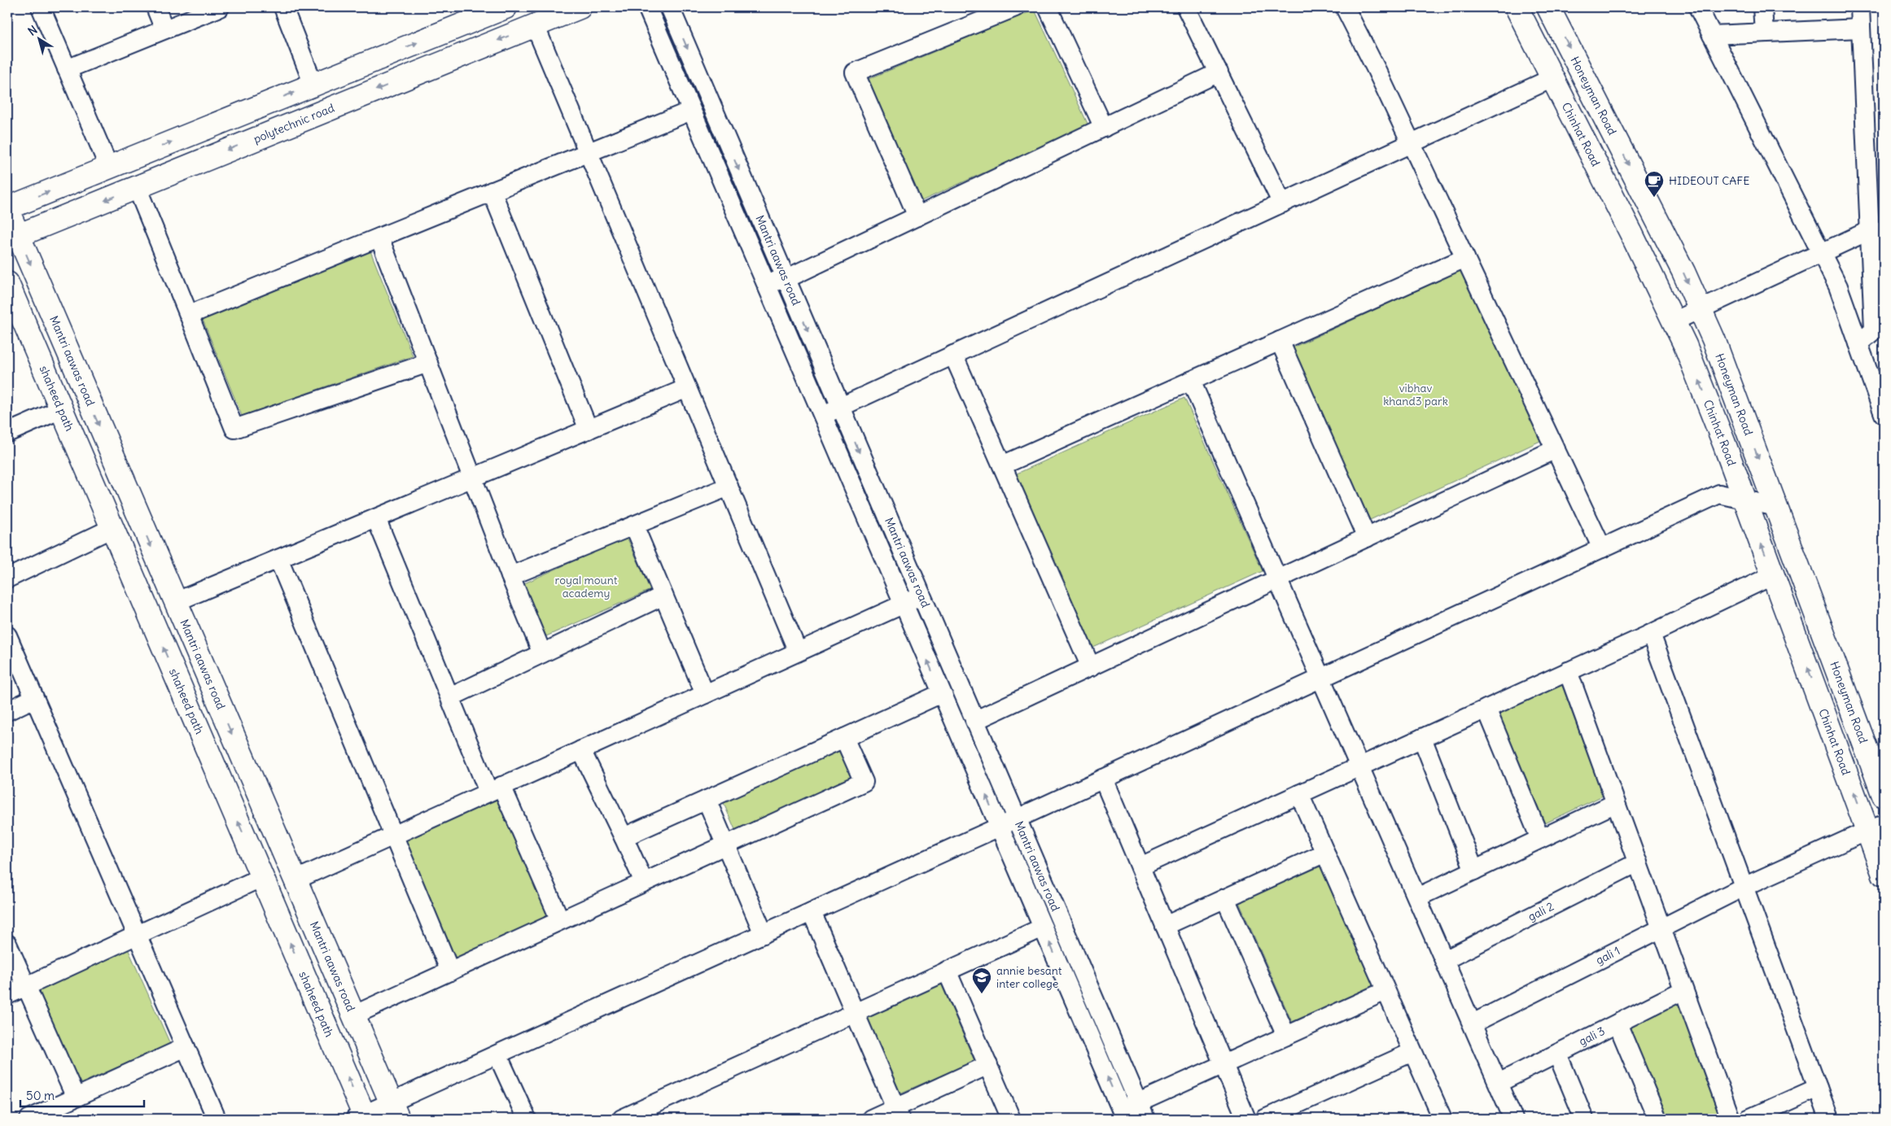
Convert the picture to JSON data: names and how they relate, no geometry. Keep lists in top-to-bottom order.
{
  "streets": {
    "street": [
      "Honeyman Road",
      "polytechnic road",
      "Chinhat Road",
      "Mantri aawas road",
      "shaheed path",
      "gali 2",
      "gali 1",
      "gali 3"
    ]
  },
  "crossings": [
    ["polytechnic road", "Mantri aawas road"],
    ["Chinhat Road", "gali 1"]
  ],
  "parks": ["vibhav khand3 park", "royal mount academy"],
  "places": {
    "cafe": ["HIDEOUT CAFE"],
    "school or university": ["annie besant inter college"]
  },
  "scale_bar": "50 m",
  "north": "top left"
}
